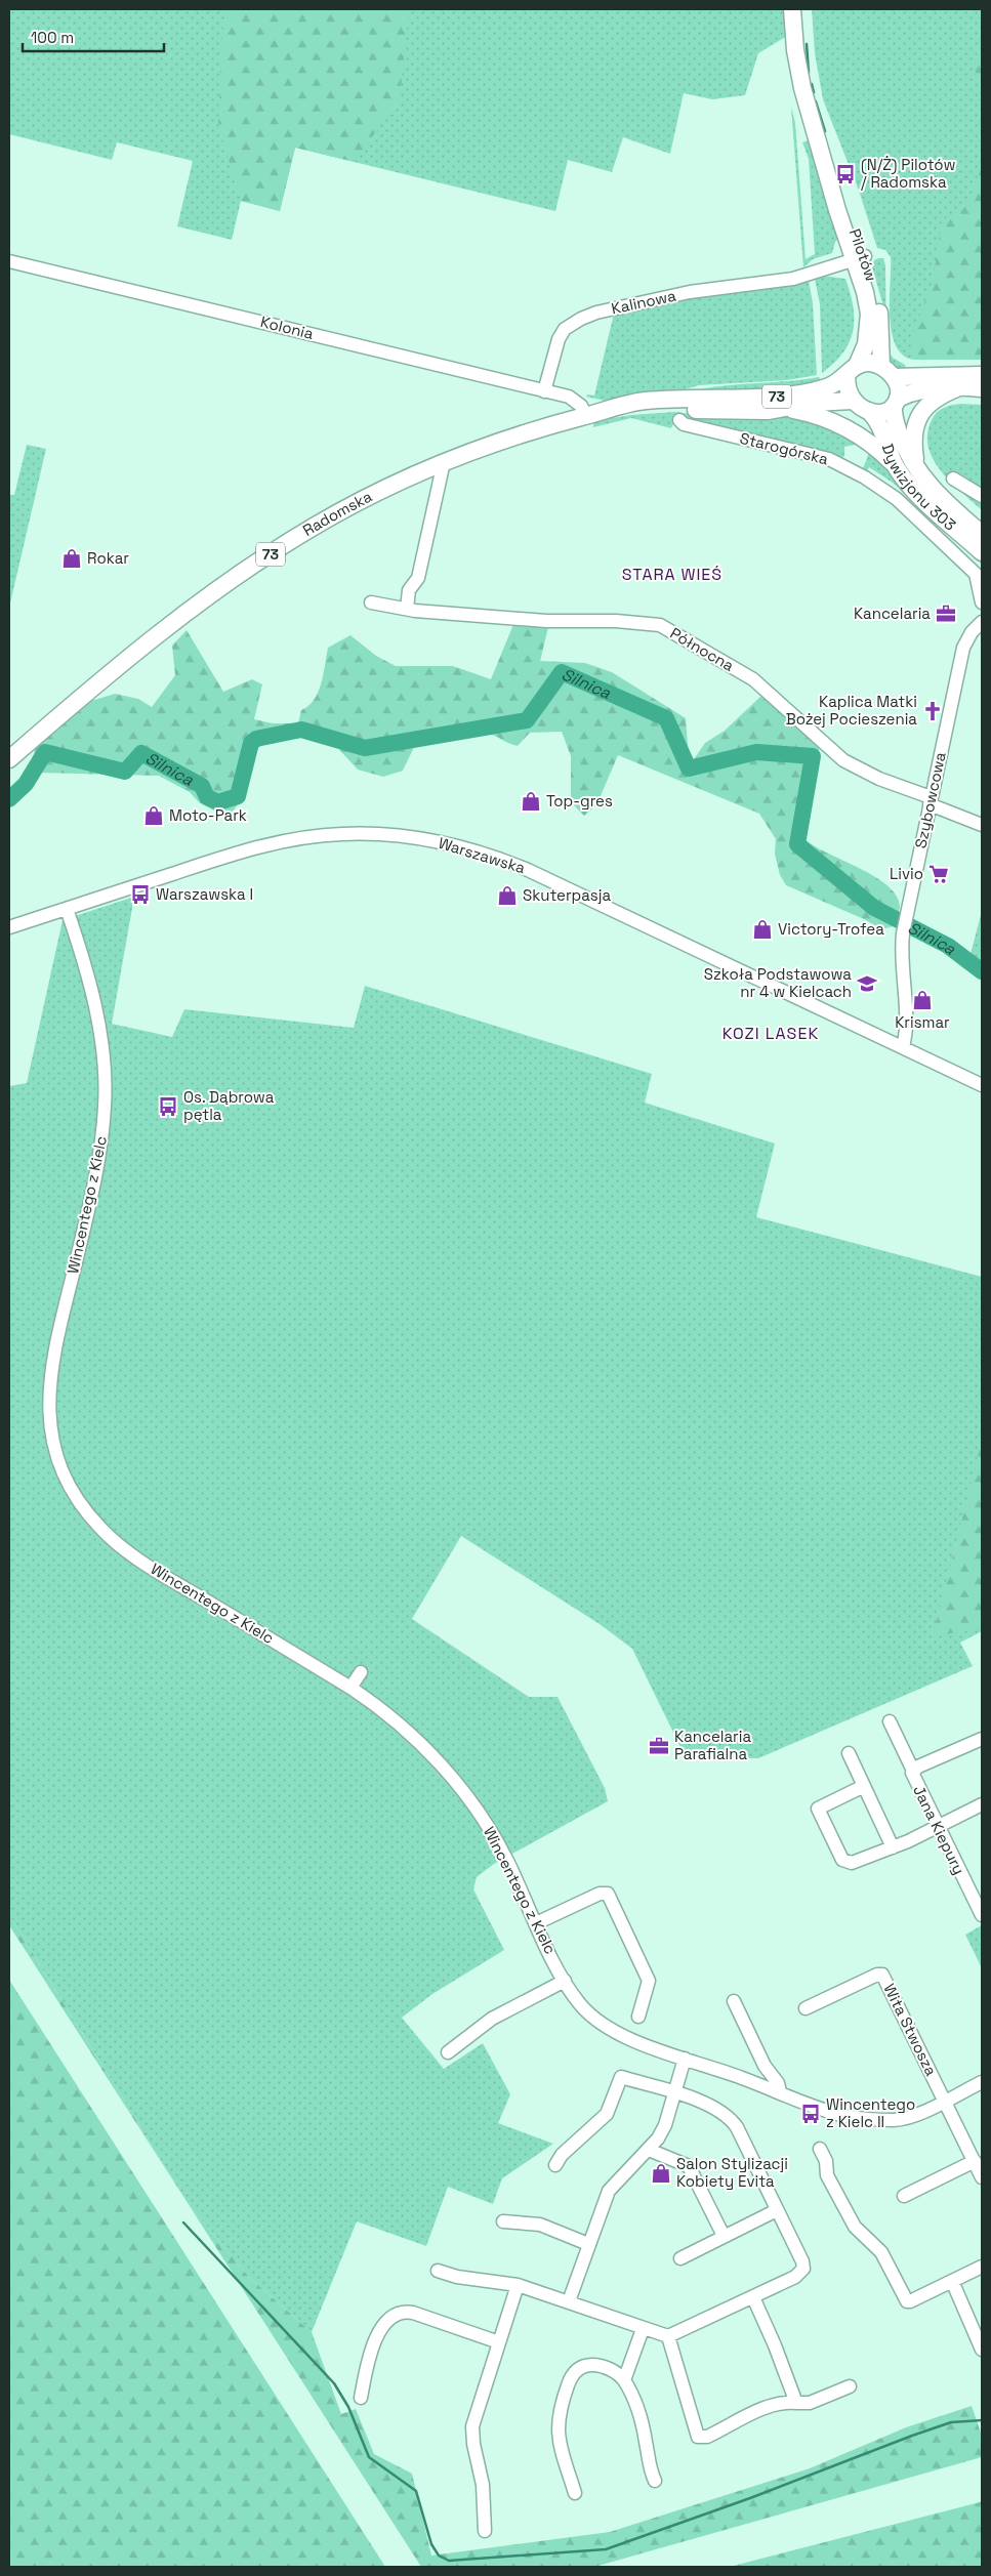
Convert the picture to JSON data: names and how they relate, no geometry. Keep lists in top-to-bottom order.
{
  "streets": {
    "main road": [
      "Pilotów",
      "73",
      "Dywizjonu 303",
      "Radomska"
    ],
    "street": [
      "Kalinowa",
      "Kolonia",
      "Starogórska",
      "Północna",
      "Szybowcowa",
      "Warszawska",
      "Wincentego z Kielc",
      "Jana Kiepury",
      "Wita Stwosza"
    ]
  },
  "crossings": [
    ["Pilotów", "Kalinowa"],
    ["Pilotów", "Dywizjonu 303"],
    ["Pilotów", "Radomska"],
    ["Kalinowa", "Kolonia"],
    ["Kolonia", "Radomska"],
    ["Dywizjonu 303", "Radomska"],
    ["Północna", "Szybowcowa"],
    ["Szybowcowa", "Warszawska"],
    ["Warszawska", "Wincentego z Kielc"],
    ["Wincentego z Kielc", "Wita Stwosza"]
  ],
  "districts": ["STARA WIEŚ", "KOZI LASEK"],
  "water": ["Silnica"],
  "places": {
    "bus stop": [
      "(N/Ż) Pilotów / Radomska",
      "Warszawska I",
      "Os. Dąbrowa pętla",
      "Wincentego z Kielc II"
    ],
    "shop": [
      "Rokar",
      "Top-gres",
      "Moto-Park",
      "Skuterpasja",
      "Victory-Trofea",
      "Krismar",
      "Salon Stylizacji Kobiety Evita"
    ],
    "office": ["Kancelaria", "Kancelaria Parafialna"],
    "church": ["Kaplica Matki Bożej Pocieszenia"],
    "supermarket": ["Livio"],
    "school or university": ["Szkoła Podstawowa nr 4 w Kielcach"]
  },
  "scale_bar": "100 m"
}
